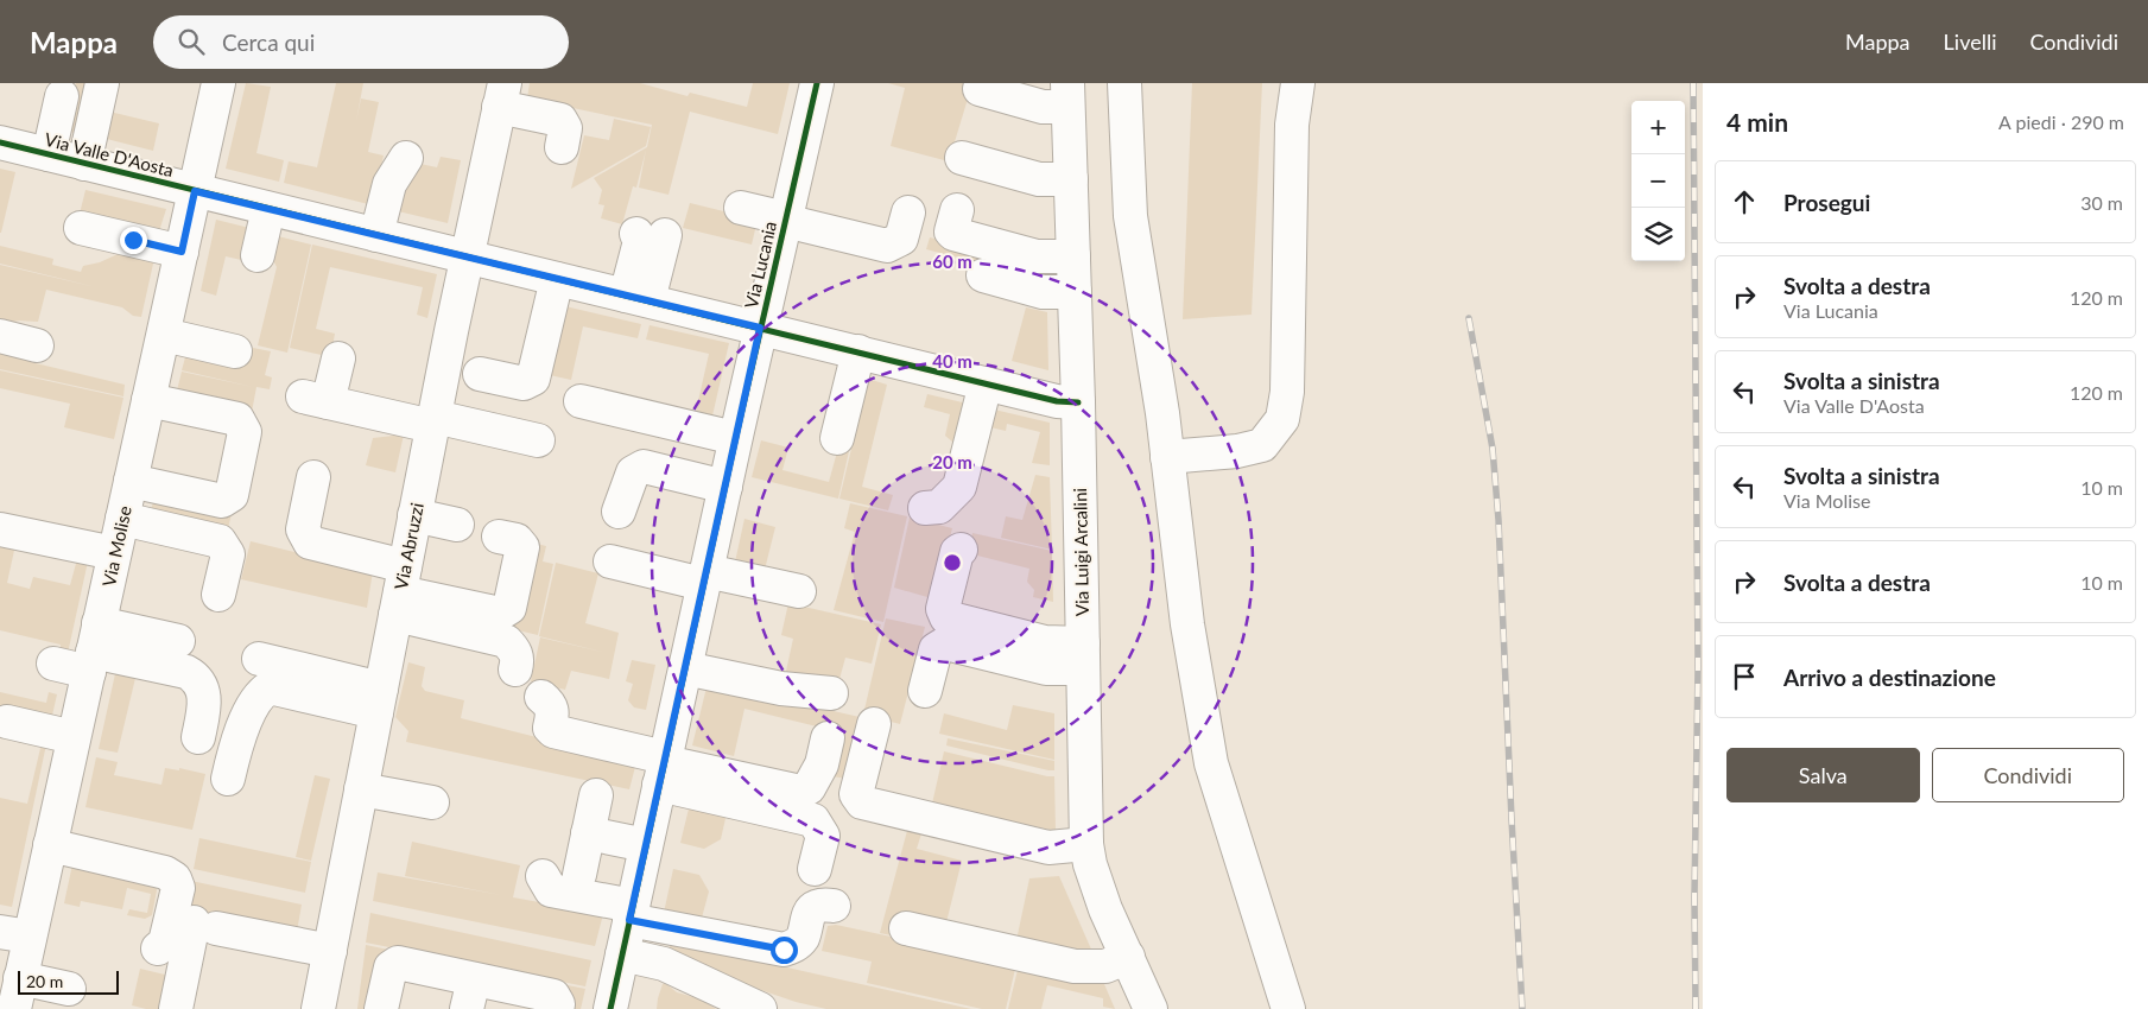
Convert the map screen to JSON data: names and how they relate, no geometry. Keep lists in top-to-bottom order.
{
  "streets": {
    "street": [
      "Via Valle D'Aosta",
      "Via Lucania",
      "Via Molise",
      "Via Abruzzi",
      "Via Luigi Arcalini"
    ]
  },
  "crossings": [
    ["Via Valle D'Aosta", "Via Lucania"],
    ["Via Valle D'Aosta", "Via Molise"],
    ["Via Valle D'Aosta", "Via Abruzzi"],
    ["Via Valle D'Aosta", "Via Luigi Arcalini"]
  ],
  "scale_bar": "20 m",
  "page": {
    "header": "Mappa",
    "search": "Cerca qui",
    "nav": ["Mappa", "Livelli", "Condividi"],
    "heading": ["4 min", "A piedi · 290 m"],
    "map_buttons": ["+", "−"],
    "list": [
      ["Prosegui", "30 m"],
      ["Svolta a destra", "Via Lucania", "120 m"],
      ["Svolta a sinistra", "Via Valle D'Aosta", "120 m"],
      ["Svolta a sinistra", "Via Molise", "10 m"],
      ["Svolta a destra", "10 m"],
      "Arrivo a destinazione"
    ],
    "buttons": ["Salva", "Condividi"],
    "scale": "20 m"
  },
  "rings": ["60 m", "40 m", "20 m"]
}
